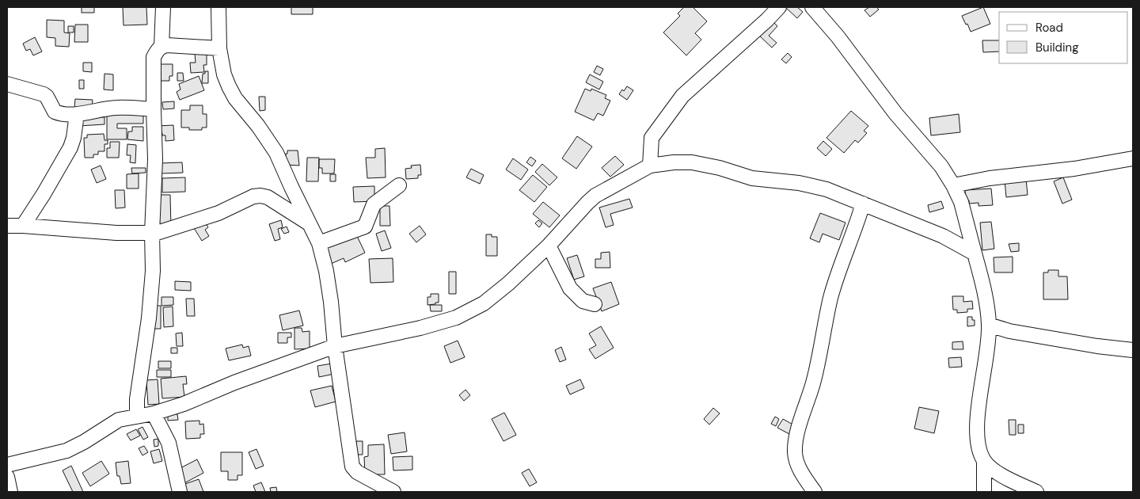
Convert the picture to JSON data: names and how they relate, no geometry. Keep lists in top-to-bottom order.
{
  "legend": ["Road", "Building"]
}
